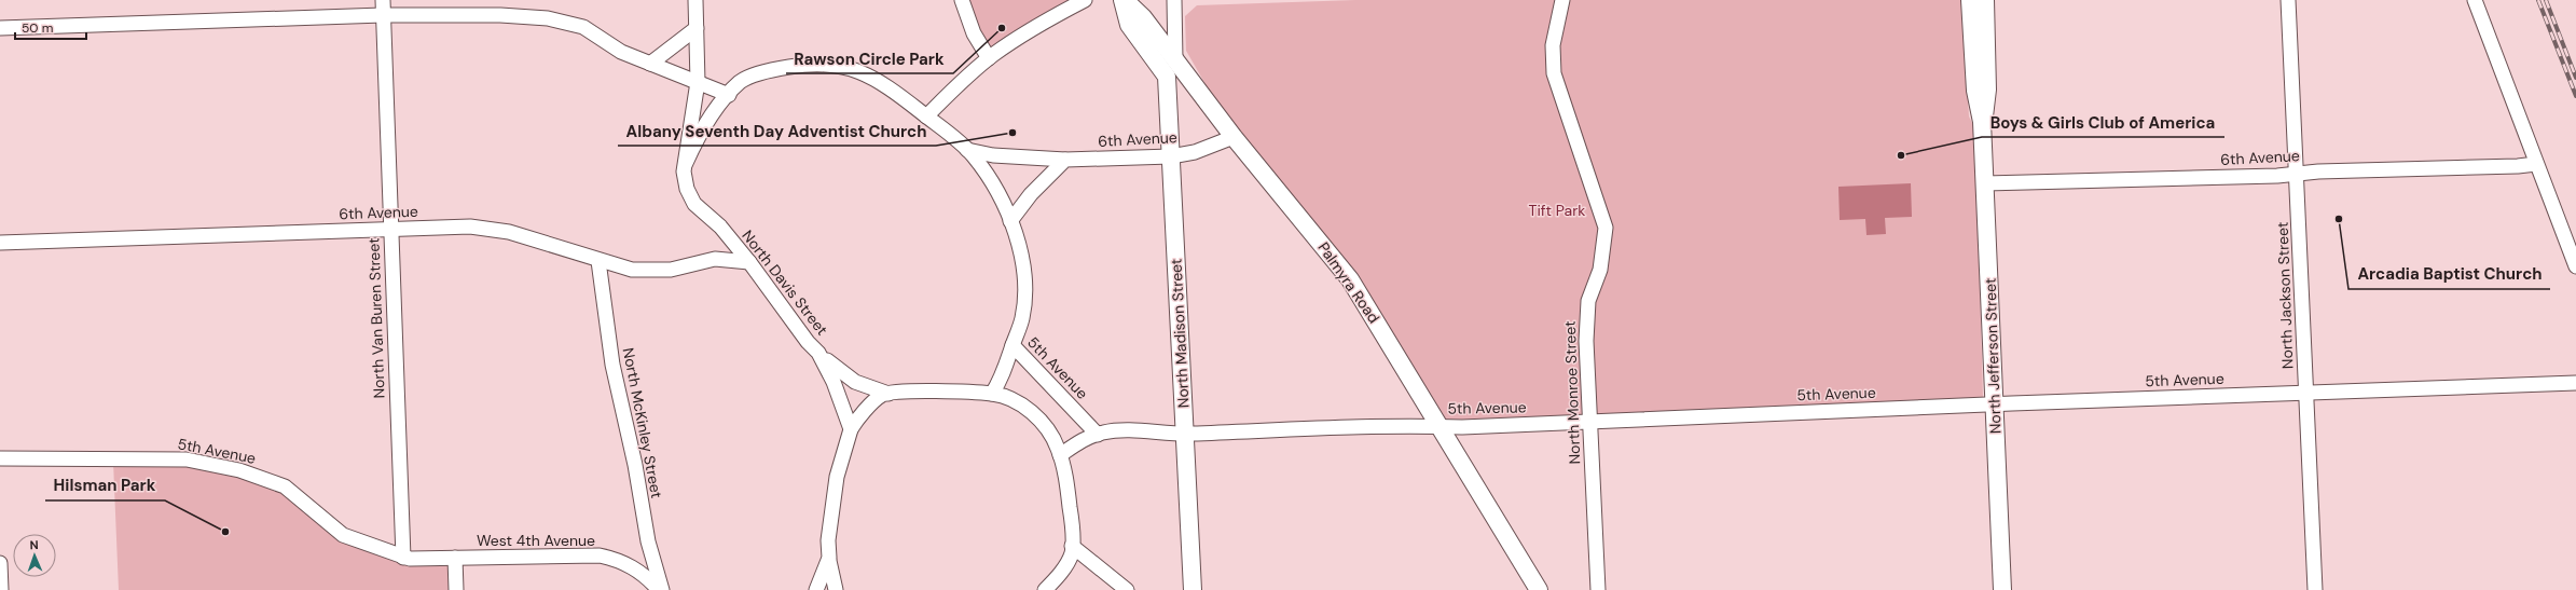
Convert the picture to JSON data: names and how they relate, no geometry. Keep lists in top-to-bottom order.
{
  "streets": {
    "main road": ["Palmyra Road", "North Madison Street", "North Jefferson Street"],
    "street": [
      "6th Avenue",
      "North Davis Street",
      "North Jackson Street",
      "North Van Buren Street",
      "5th Avenue",
      "North Monroe Street",
      "North McKinley Street",
      "West 4th Avenue"
    ]
  },
  "crossings": [
    ["6th Avenue", "North Davis Street"],
    ["6th Avenue", "Palmyra Road"],
    ["6th Avenue", "North Jackson Street"],
    ["6th Avenue", "North Van Buren Street"],
    ["6th Avenue", "North Madison Street"],
    ["6th Avenue", "North Jefferson Street"],
    ["6th Avenue", "North McKinley Street"],
    ["Palmyra Road", "North Madison Street"],
    ["Palmyra Road", "5th Avenue"],
    ["North Jackson Street", "5th Avenue"],
    ["North Van Buren Street", "5th Avenue"],
    ["North Van Buren Street", "West 4th Avenue"],
    ["North Madison Street", "5th Avenue"],
    ["North Jefferson Street", "5th Avenue"],
    ["5th Avenue", "North Monroe Street"],
    ["5th Avenue", "West 4th Avenue"],
    ["North McKinley Street", "West 4th Avenue"]
  ],
  "parks": ["Tift Park"],
  "places": [
    "Rawson Circle Park",
    "Albany Seventh Day Adventist Church",
    "Boys & Girls Club of America",
    "Arcadia Baptist Church",
    "Hilsman Park"
  ],
  "scale_bar": "50 m",
  "north": "top"
}
